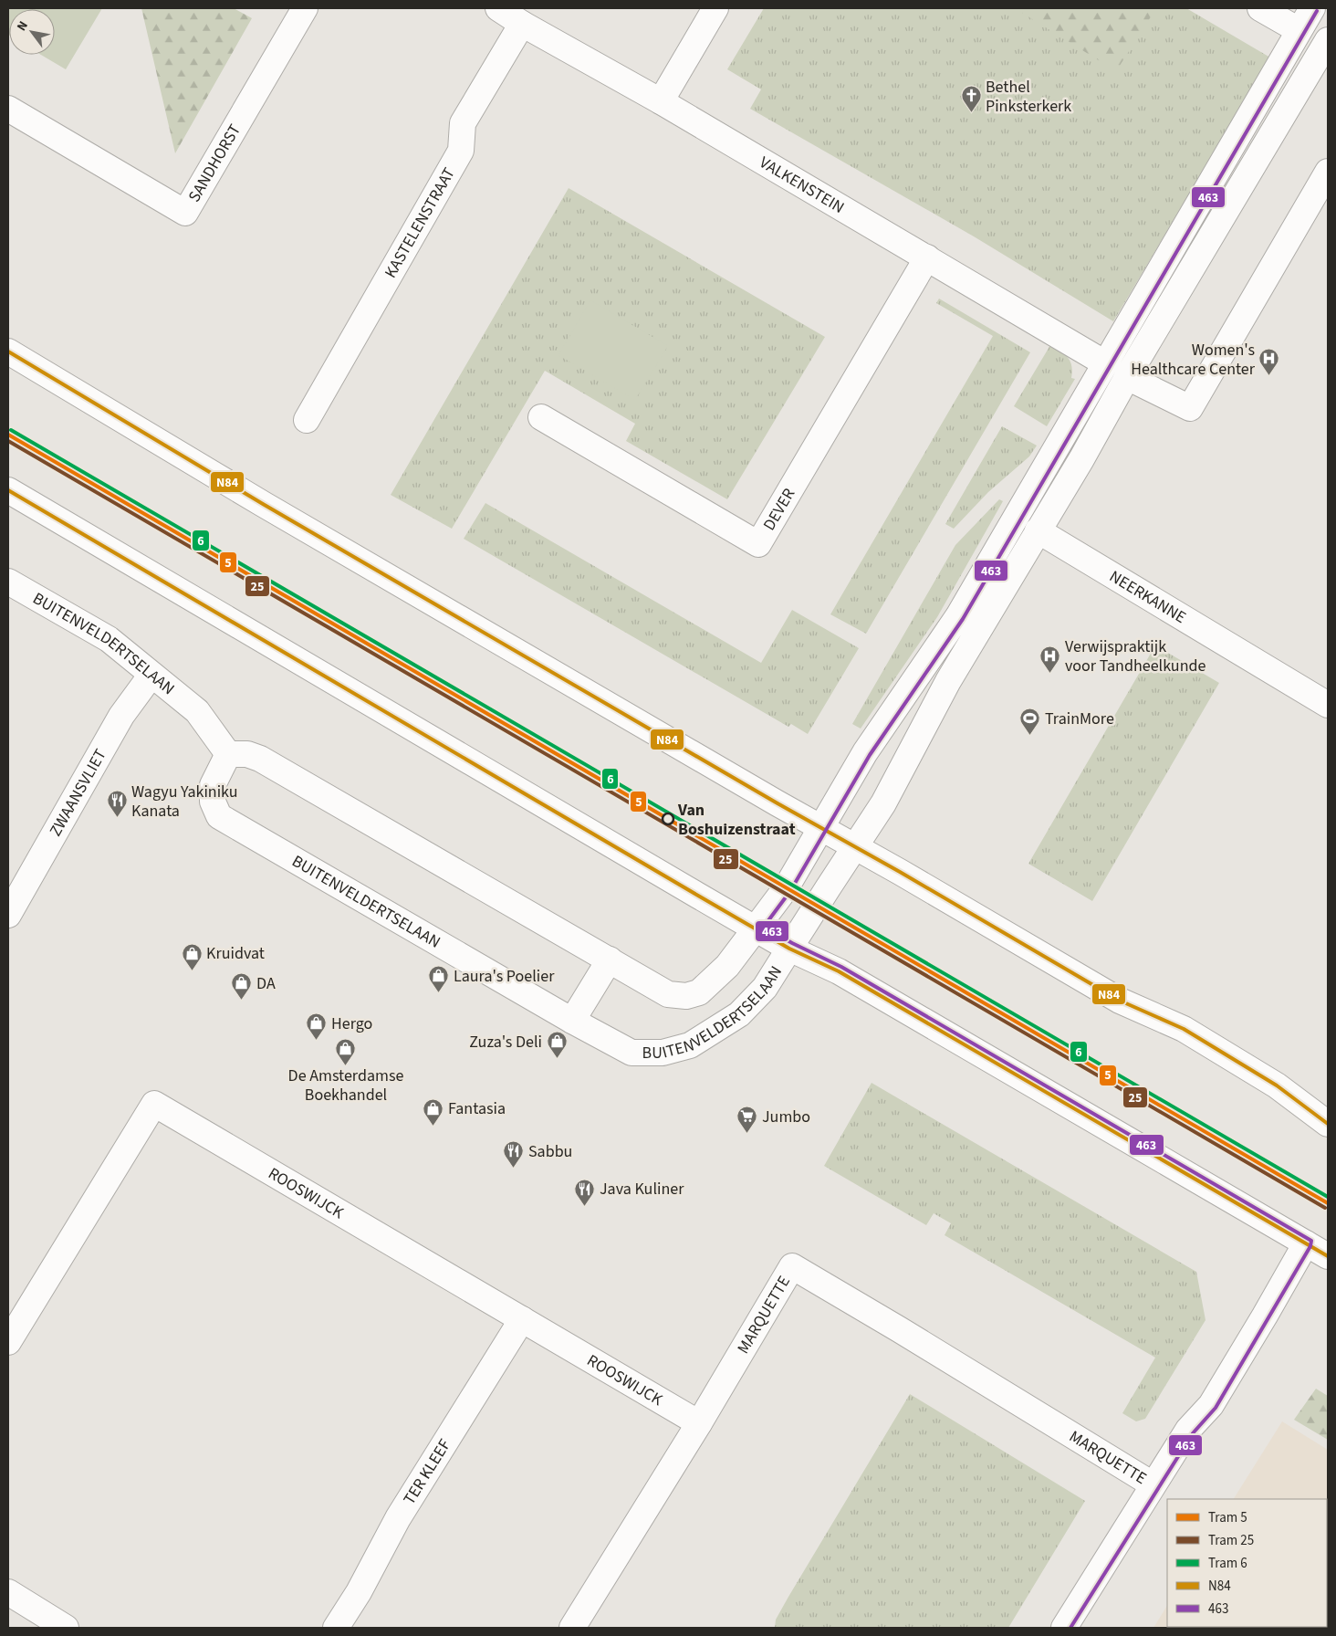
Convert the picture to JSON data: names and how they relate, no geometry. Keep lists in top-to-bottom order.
{
  "streets": {
    "street": [
      "SANDHORST",
      "VALKENSTEIN",
      "KASTELENSTRAAT",
      "DEVER",
      "NEERKANNE",
      "BUITENVELDERTSELAAN",
      "ZWAANSVLIET",
      "ROOSWIJCK",
      "MARQUETTE",
      "TER KLEEF"
    ]
  },
  "crossings": [
    ["VALKENSTEIN", "KASTELENSTRAAT"],
    ["VALKENSTEIN", "DEVER"],
    ["BUITENVELDERTSELAAN", "ZWAANSVLIET"],
    ["ROOSWIJCK", "MARQUETTE"],
    ["ROOSWIJCK", "TER KLEEF"]
  ],
  "places": {
    "church": ["Bethel Pinksterkerk"],
    "hospital": ["Women's Healthcare Center", "Verwijspraktijk voor Tandheelkunde"],
    "sports": ["TrainMore"],
    "restaurant": ["Wagyu Yakiniku Kanata", "Sabbu", "Java Kuliner"],
    "other": ["Van Boshuizenstraat"],
    "shop": [
      "Kruidvat",
      "Laura's Poelier",
      "DA",
      "Hergo",
      "Zuza's Deli",
      "De Amsterdamse Boekhandel",
      "Fantasia"
    ],
    "supermarket": ["Jumbo"]
  },
  "lines": [
    "transit line 463",
    "transit line N84",
    "tram line 6",
    "tram line 5",
    "tram line 25"
  ],
  "legend": [
    "Tram 5",
    "Tram 25",
    "Tram 6",
    "N84",
    "463"
  ],
  "north": "top left"
}
